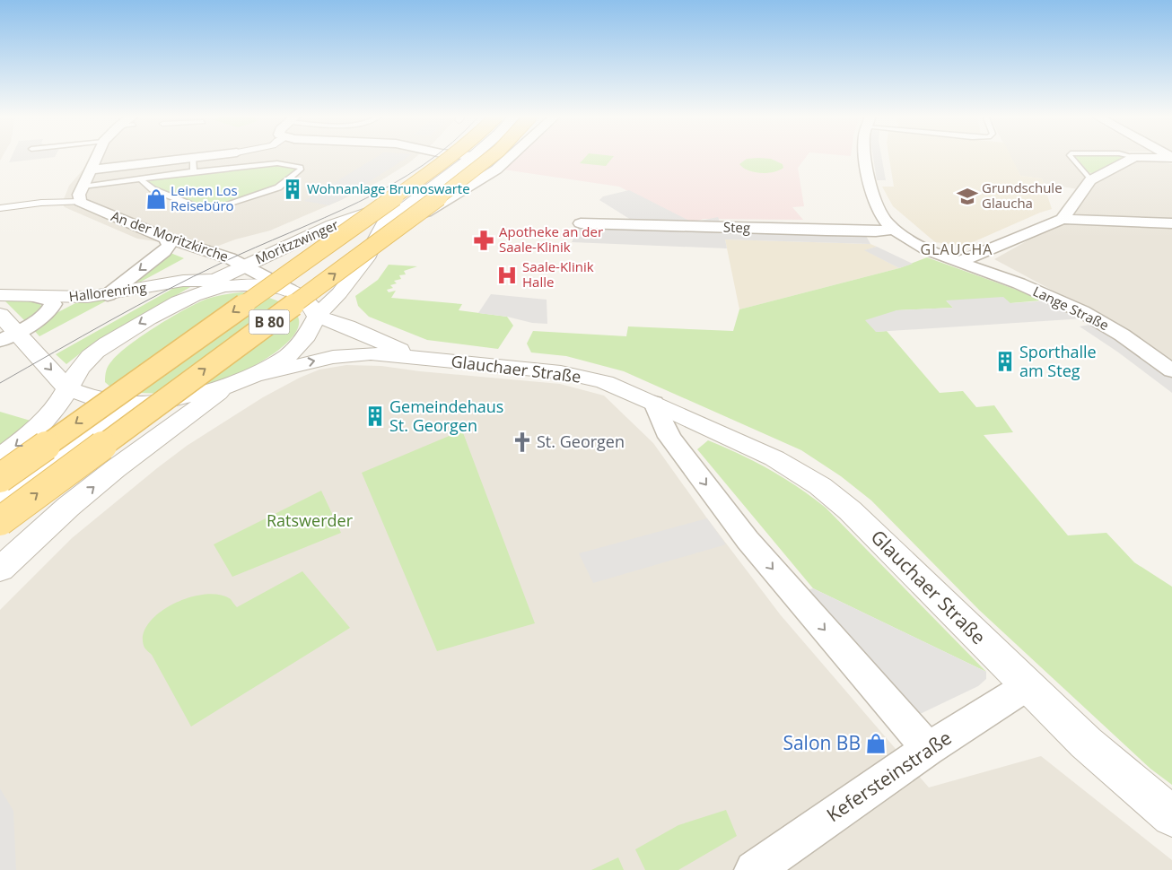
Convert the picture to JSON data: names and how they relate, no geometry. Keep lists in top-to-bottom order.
{
  "streets": {
    "main road": ["B 80"],
    "street": [
      "Steg",
      "An der Moritzkirche",
      "Moritzzwinger",
      "Hallorenring",
      "Lange Straße",
      "Glauchaer Straße",
      "Kefersteinstraße"
    ]
  },
  "crossings": [
    ["Steg", "Lange Straße"],
    ["An der Moritzkirche", "Moritzzwinger"],
    ["Moritzzwinger", "Hallorenring"],
    ["Glauchaer Straße", "Kefersteinstraße"]
  ],
  "districts": ["GLAUCHA"],
  "parks": ["Ratswerder"],
  "places": {
    "building": ["Wohnanlage Brunoswarte", "Sporthalle am Steg", "Gemeindehaus St. Georgen"],
    "school or university": ["Grundschule Glaucha"],
    "shop": ["Leinen Los Reisebüro", "Salon BB"],
    "pharmacy": ["Apotheke an der Saale-Klinik"],
    "hospital": ["Saale-Klinik Halle"],
    "church": ["St. Georgen"]
  }
}
